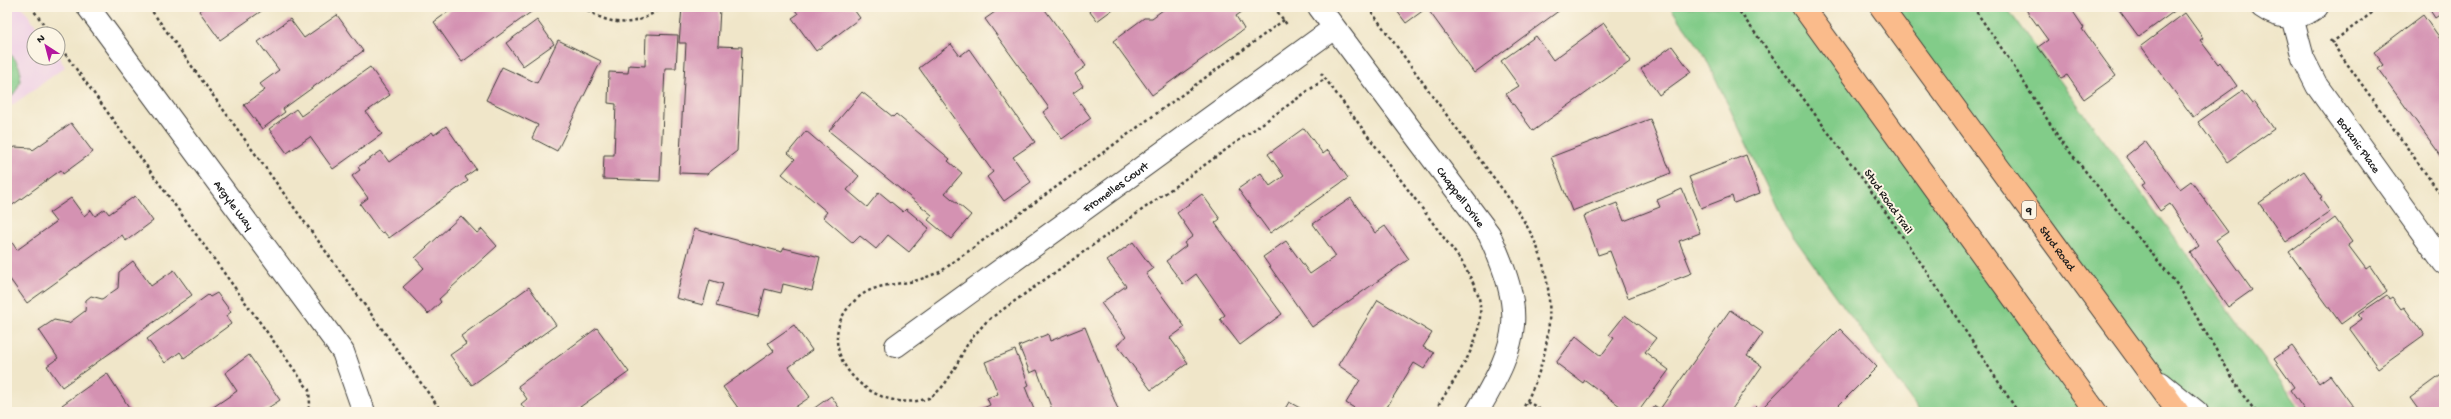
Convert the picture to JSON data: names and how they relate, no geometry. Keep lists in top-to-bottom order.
{
  "streets": {
    "highway": ["9", "Stud Road"],
    "street": [
      "Botanic Place",
      "Fromelles Court",
      "Chappell Drive",
      "Argyle Way"
    ],
    "path": ["Stud Road Trail"]
  },
  "crossings": [
    ["Fromelles Court", "Chappell Drive"]
  ],
  "north": "top left"
}
